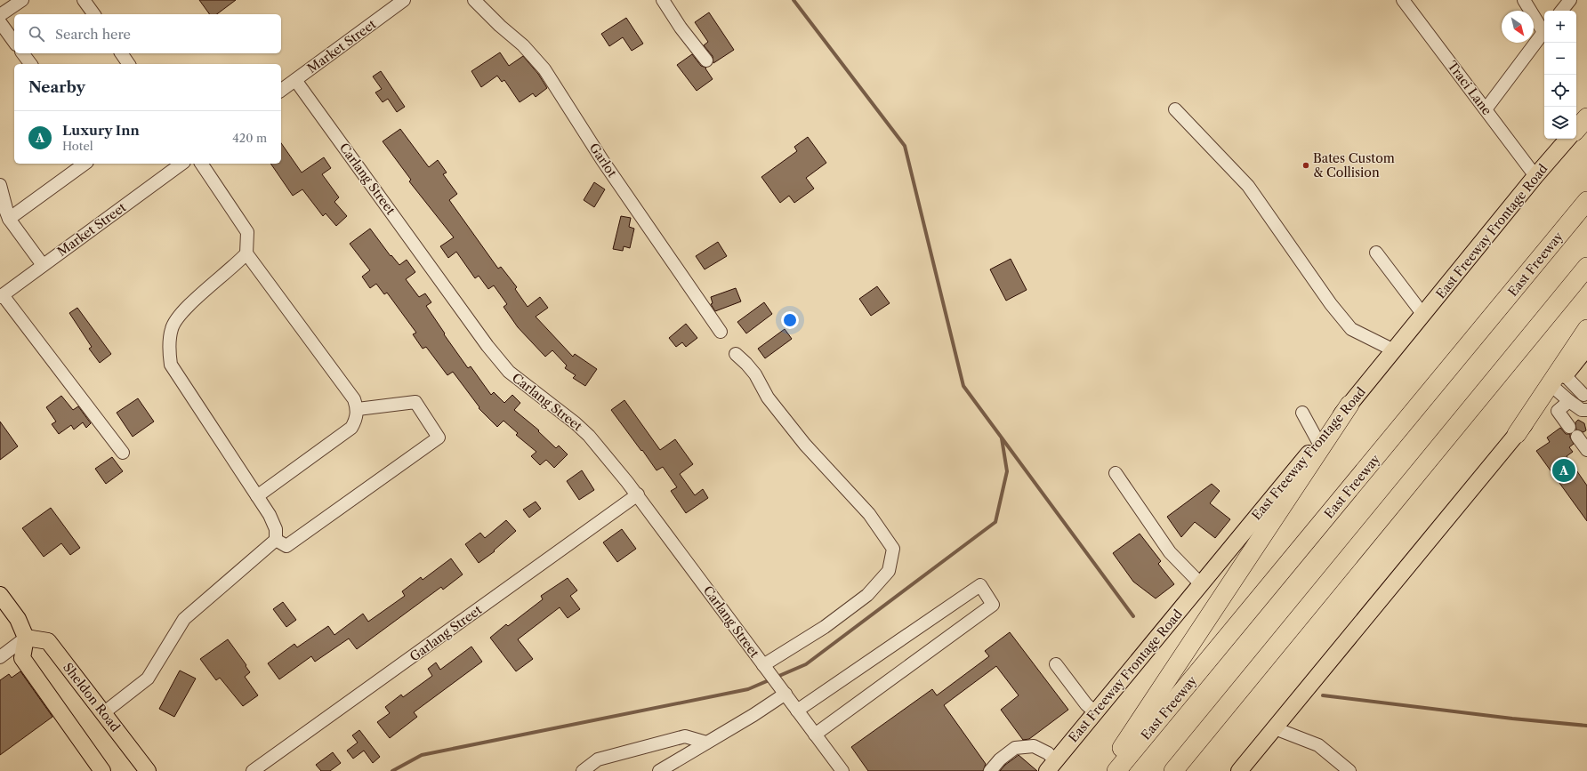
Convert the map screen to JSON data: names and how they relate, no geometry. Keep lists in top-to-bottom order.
{
  "streets": {
    "highway": ["East Freeway"],
    "main road": ["East Freeway Frontage Road", "Sheldon Road"],
    "street": [
      "Market Street",
      "Traci Lane",
      "Garlot",
      "Carlang Street",
      "Garlang Street"
    ]
  },
  "crossings": [
    ["Market Street", "Carlang Street"],
    ["Traci Lane", "East Freeway Frontage Road"],
    ["Carlang Street", "Garlang Street"]
  ],
  "places": ["Bates Custom & Collision"],
  "north": "bottom right",
  "page": {
    "map_buttons": ["+", "−"],
    "search": "Search here",
    "heading": "Nearby",
    "list": [
      {
        "mark": "A",
        "name": "Luxury Inn",
        "note": "Hotel",
        "value": "420 m"
      }
    ],
    "pins": "A"
  }
}
